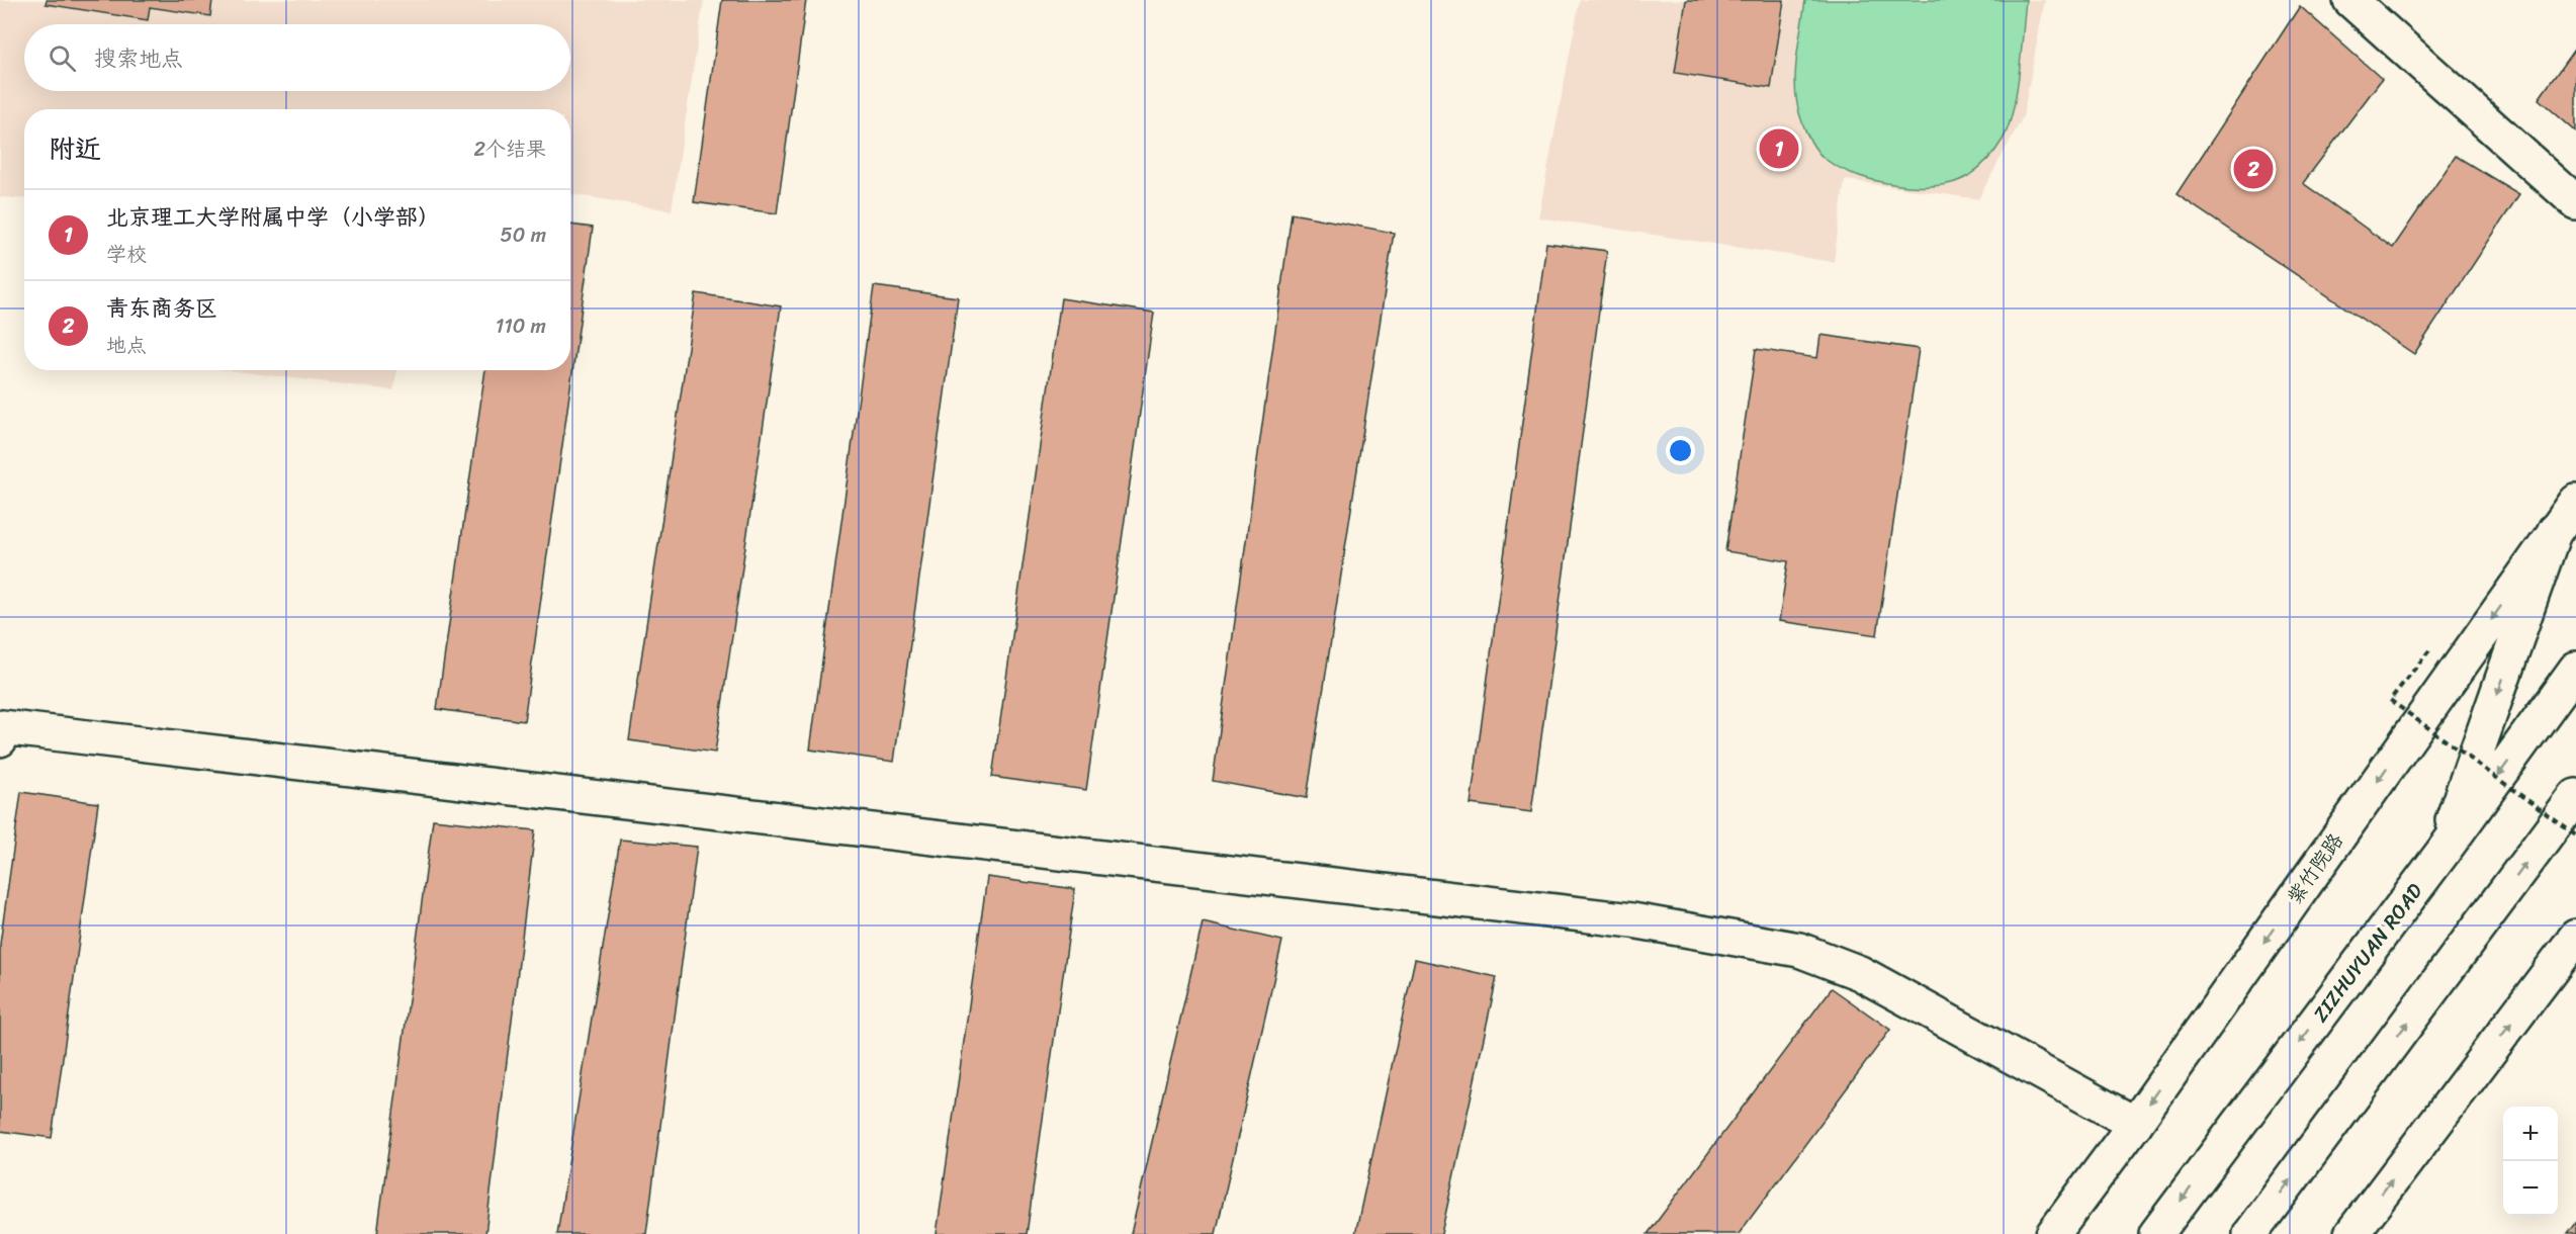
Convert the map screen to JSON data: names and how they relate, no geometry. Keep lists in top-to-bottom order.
{
  "streets": {
    "main road": ["紫竹院路", "ZIZHUYUAN ROAD"]
  },
  "page": {
    "search": "搜索地点",
    "heading": ["附近", "2个结果"],
    "pins": ["1", "2"],
    "list": [
      {
        "mark": "1",
        "name": "北京理工大学附属中学（小学部）",
        "note": "学校",
        "value": "50 m"
      },
      {
        "mark": "2",
        "name": "青东商务区",
        "note": "地点",
        "value": "110 m"
      }
    ],
    "map_buttons": ["+", "−"]
  }
}
